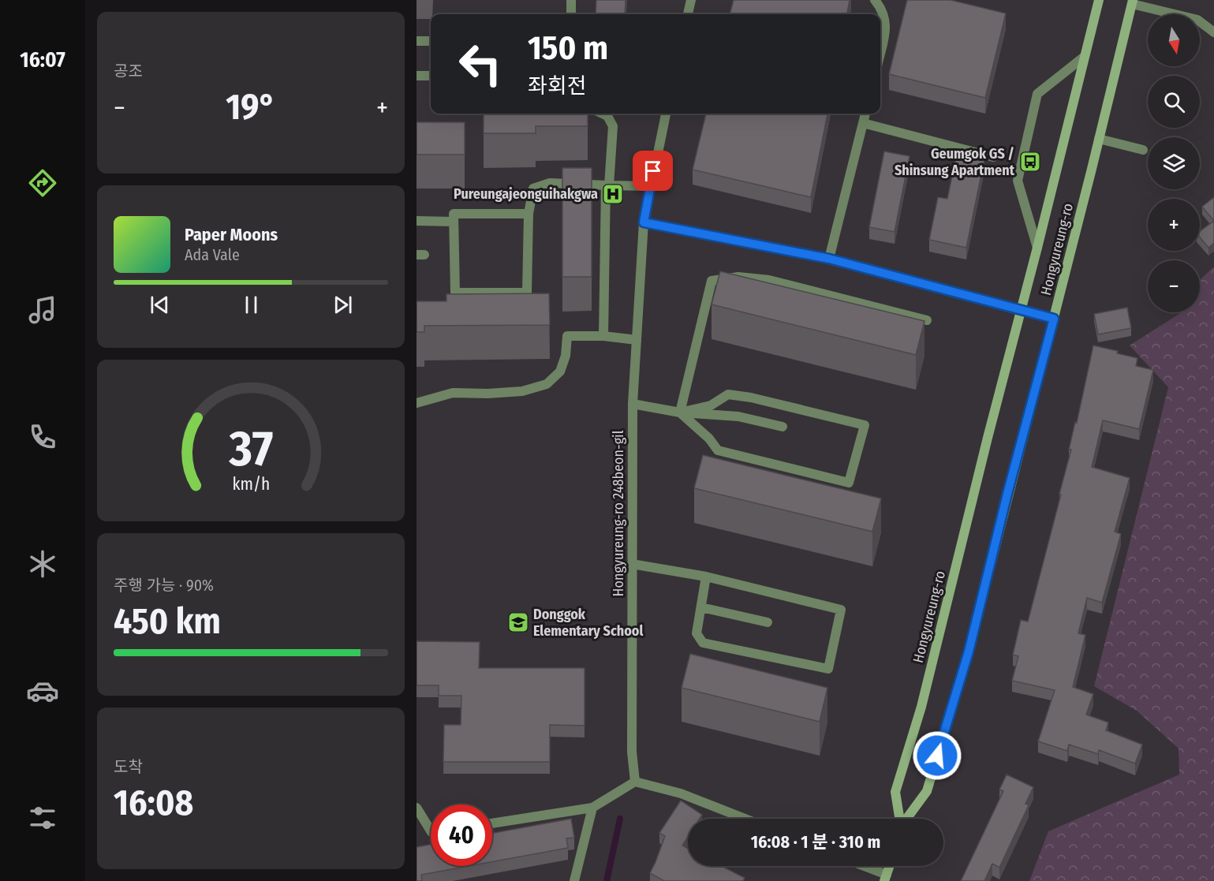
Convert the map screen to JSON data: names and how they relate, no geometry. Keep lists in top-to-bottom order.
{
  "streets": {
    "street": ["Hongyureung-ro", "Hongyureung-ro 248beon-gil"]
  },
  "places": {
    "bus stop": ["Geumgok GS / Shinsung Apartment"],
    "hospital": ["Pureungajeonguihakgwa"],
    "school or university": ["Donggok Elementary School"]
  },
  "north": "bottom",
  "page": {
    "tabs": "16:07",
    "tile": [
      "공조",
      ["주행 가능 · 90%", "450 km"],
      ["도착", "16:08"]
    ],
    "map_buttons": ["+", "−"],
    "turn": ["150 m", "좌회전"],
    "heat": ["−", "19°", "+"],
    "song": ["Paper Moons", "Ada Vale"],
    "limit": "40",
    "trip": "16:08 · 1 분 · 310 m",
    "gauge": ["37", "km/h"]
  }
}
